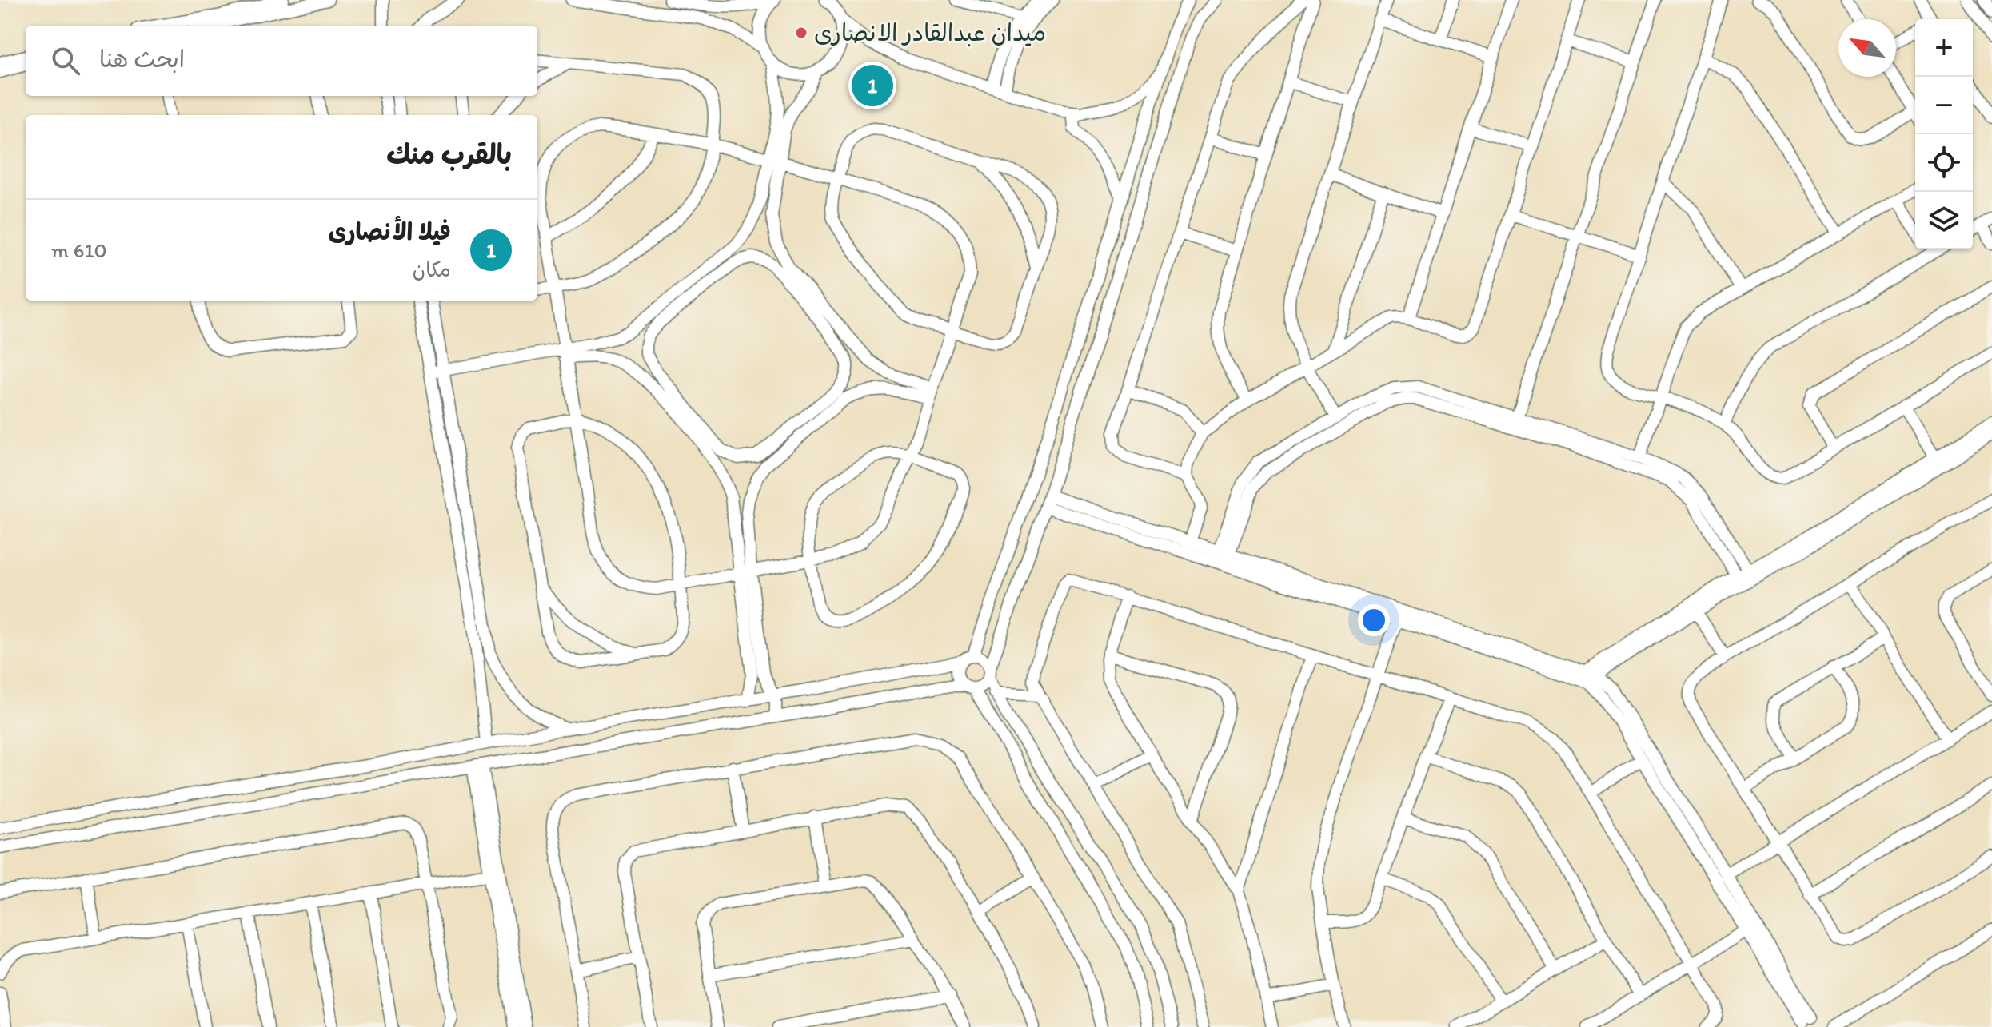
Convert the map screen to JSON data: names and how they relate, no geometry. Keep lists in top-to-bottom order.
{
  "places": ["ميدان عبدالقادر الانصارى"],
  "north": "top left",
  "page": {
    "map_buttons": ["+", "−"],
    "search": "ابحث هنا",
    "pins": "1",
    "heading": "بالقرب منك",
    "list": [
      {
        "mark": "1",
        "name": "فيلا الأنصارى",
        "note": "مكان",
        "value": "610 m"
      }
    ]
  }
}
